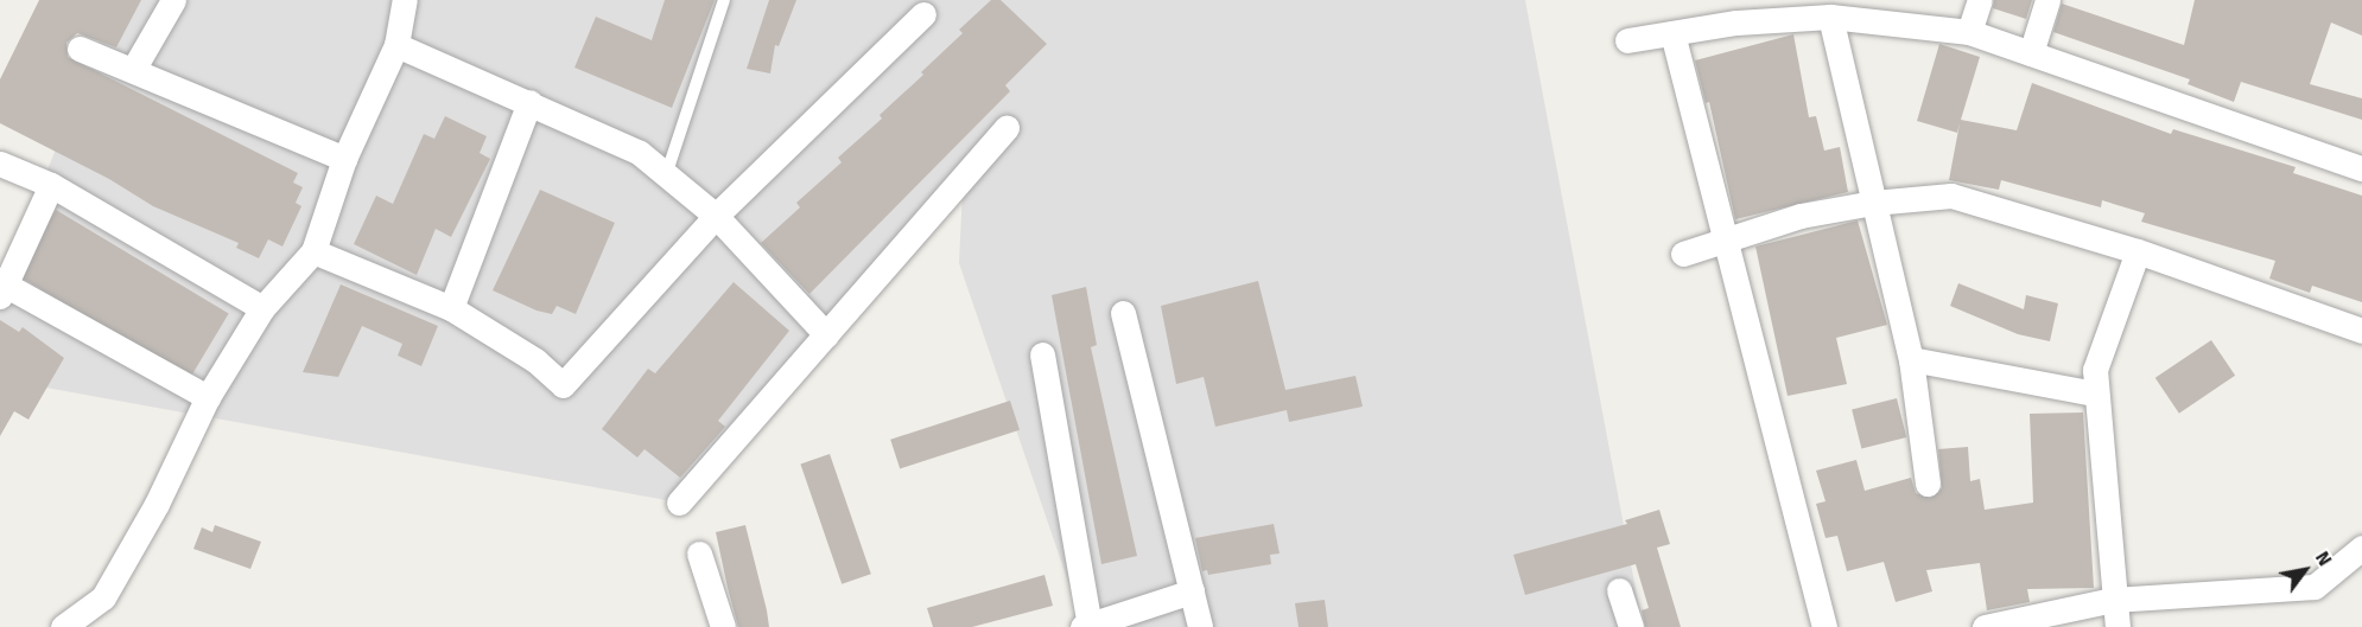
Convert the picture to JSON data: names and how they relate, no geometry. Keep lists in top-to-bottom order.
{
  "north": "top right"
}
